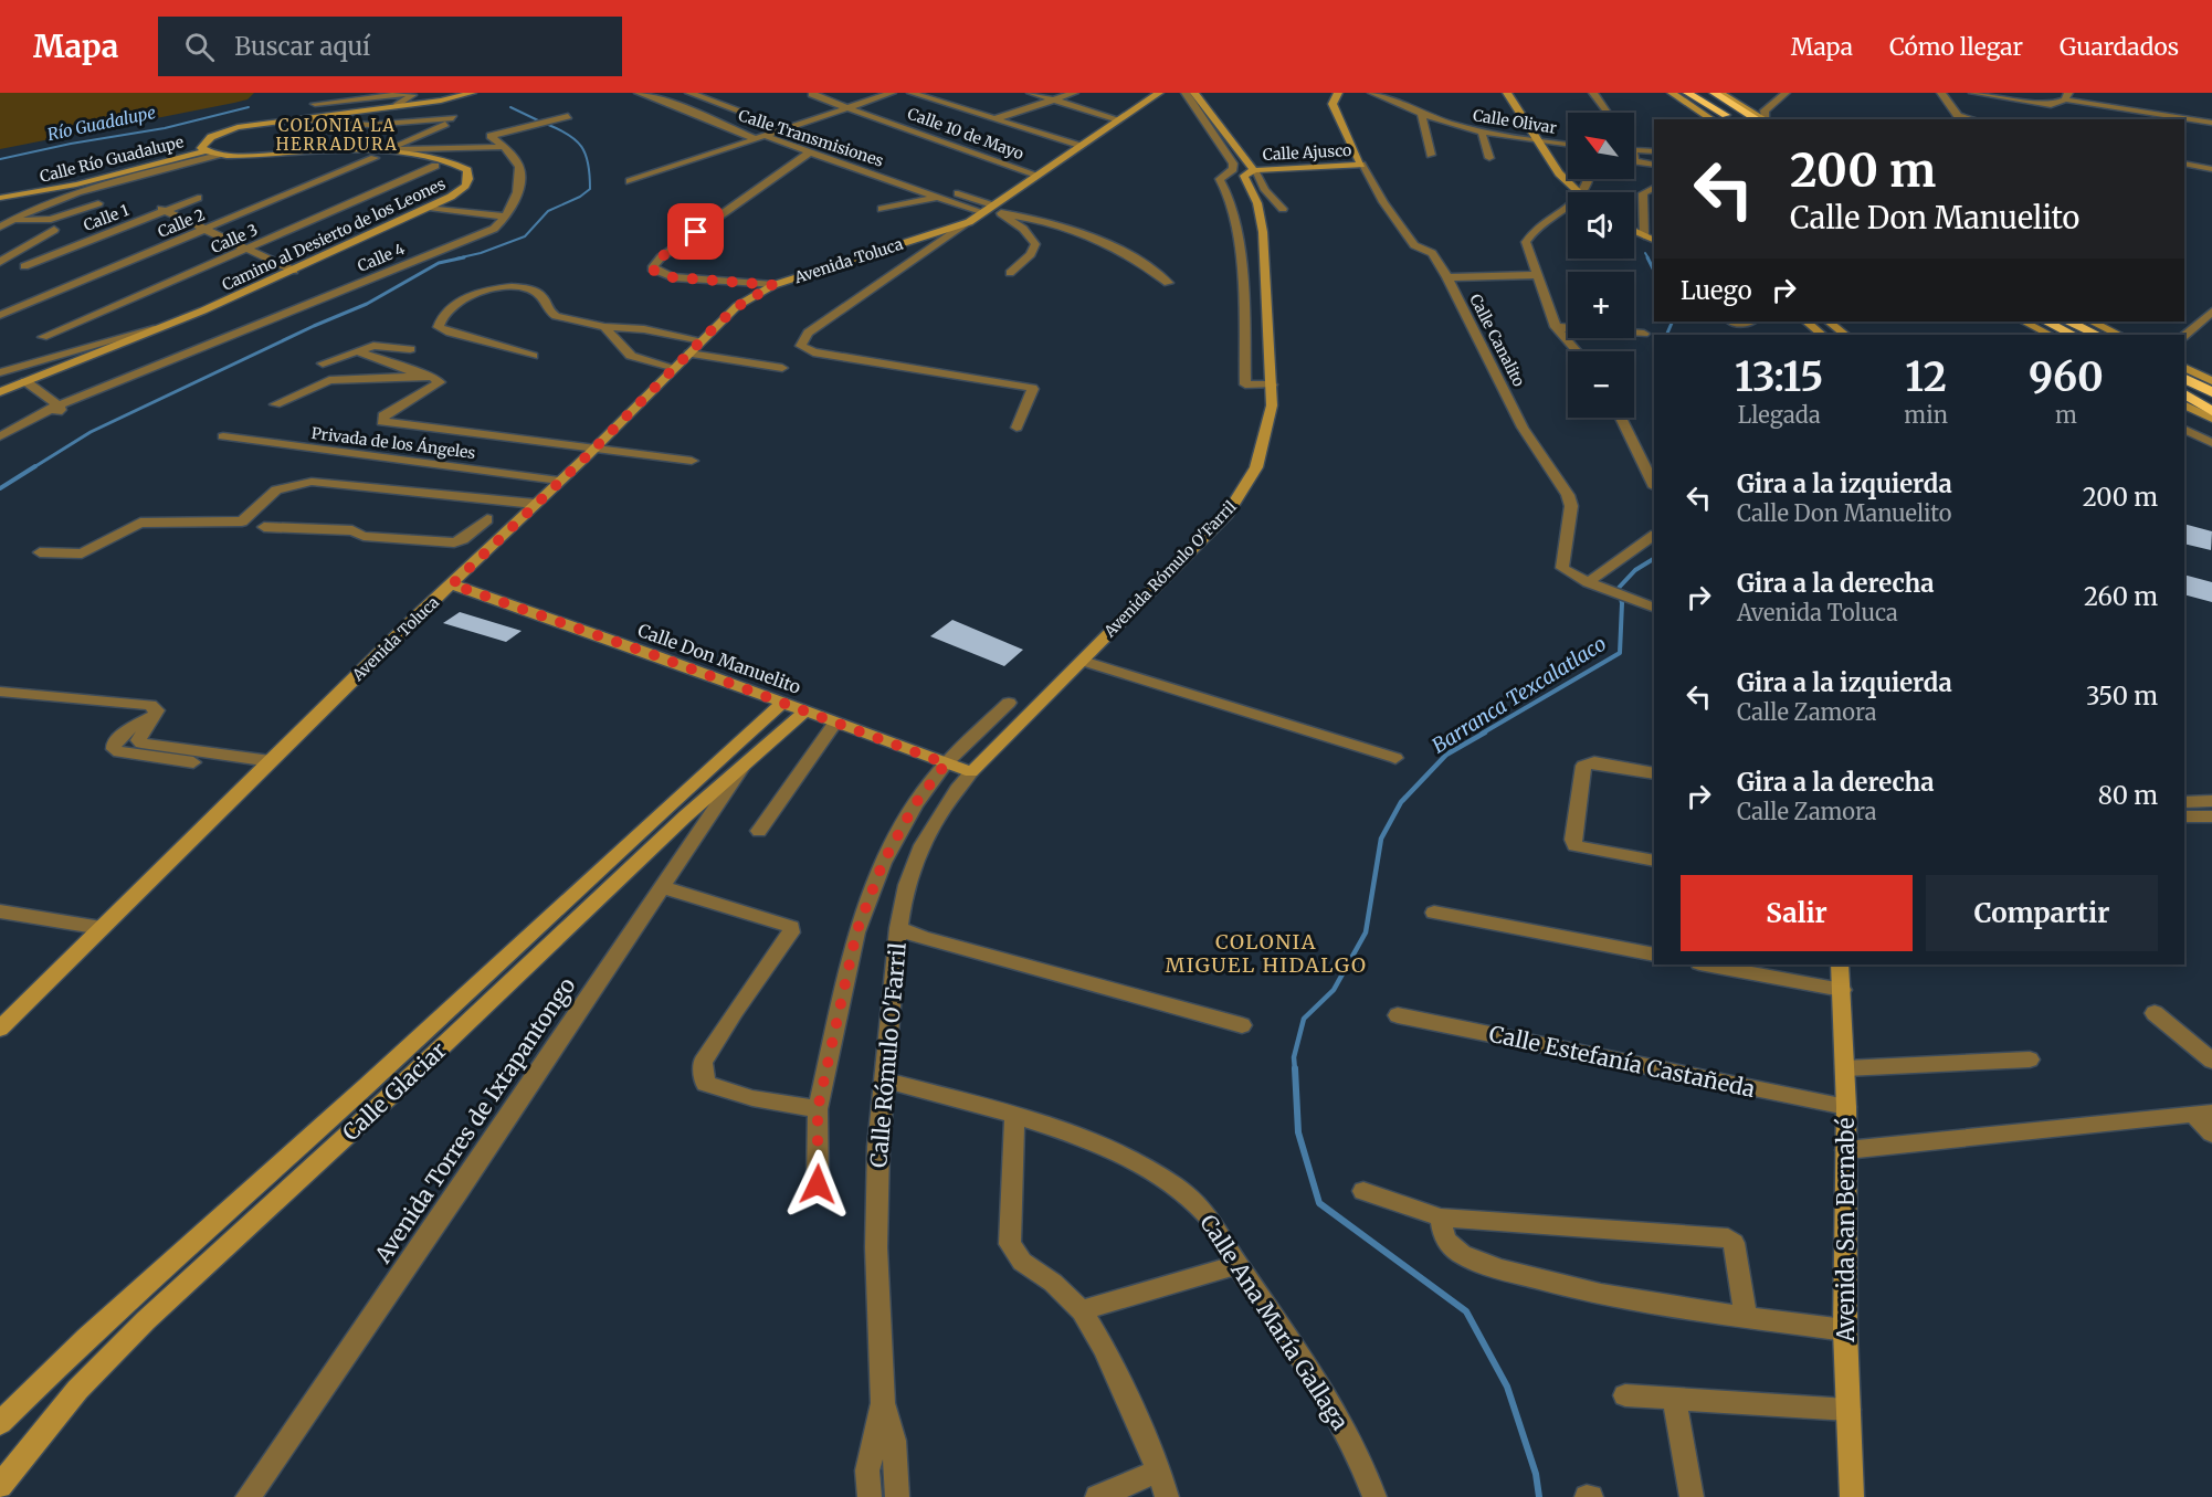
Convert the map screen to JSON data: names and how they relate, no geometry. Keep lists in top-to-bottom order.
{
  "streets": {
    "street": [
      "Calle Olivar",
      "Calle 10 de Mayo",
      "Calle Transmisiones",
      "Calle Ajusco",
      "Calle Río Guadalupe",
      "Calle 1",
      "Calle 2",
      "Camino al Desierto de los Leones",
      "Calle 3",
      "Calle 4",
      "Avenida Toluca",
      "Calle Canalito",
      "Privada de los Ángeles",
      "Avenida Rómulo O'Farril",
      "Calle Don Manuelito",
      "Calle Rómulo O'Farril",
      "Calle Estefanía Castañeda",
      "Calle Glaciar",
      "Avenida Torres de Ixtapantongo",
      "Avenida San Bernabé",
      "Calle Ana María Gallaga"
    ]
  },
  "crossings": [
    ["Calle 10 de Mayo", "Avenida Toluca"],
    ["Calle Transmisiones", "Avenida Toluca"],
    ["Calle Ajusco", "Calle Canalito"],
    ["Calle Ajusco", "Avenida Rómulo O'Farril"],
    ["Calle Río Guadalupe", "Camino al Desierto de los Leones"],
    ["Avenida Toluca", "Privada de los Ángeles"],
    ["Avenida Toluca", "Calle Don Manuelito"],
    ["Avenida Rómulo O'Farril", "Calle Don Manuelito"],
    ["Avenida Rómulo O'Farril", "Calle Rómulo O'Farril"],
    ["Calle Don Manuelito", "Calle Glaciar"],
    ["Calle Rómulo O'Farril", "Calle Ana María Gallaga"],
    ["Calle Estefanía Castañeda", "Avenida San Bernabé"],
    ["Calle Glaciar", "Avenida Torres de Ixtapantongo"]
  ],
  "districts": ["COLONIA LA HERRADURA", "COLONIA MIGUEL HIDALGO"],
  "water": ["Río Guadalupe", "Barranca Texcalatlaco"],
  "north": "top left",
  "page": {
    "header": "Mapa",
    "search": "Buscar aquí",
    "nav": ["Mapa", "Cómo llegar", "Guardados"],
    "map_buttons": ["+", "−"],
    "turn": ["200 m", "Calle Don Manuelito"],
    "then": "Luego",
    "eta": [
      "13:15",
      "Llegada",
      "12",
      "min",
      "960",
      "m"
    ],
    "list": [
      {
        "name": "Gira a la izquierda",
        "note": "Calle Don Manuelito",
        "value": "200 m"
      },
      {
        "name": "Gira a la derecha",
        "note": "Avenida Toluca",
        "value": "260 m"
      },
      {
        "name": "Gira a la izquierda",
        "note": "Calle Zamora",
        "value": "350 m"
      },
      {
        "name": "Gira a la derecha",
        "note": "Calle Zamora",
        "value": "80 m"
      }
    ],
    "buttons": ["Salir", "Compartir"]
  }
}
